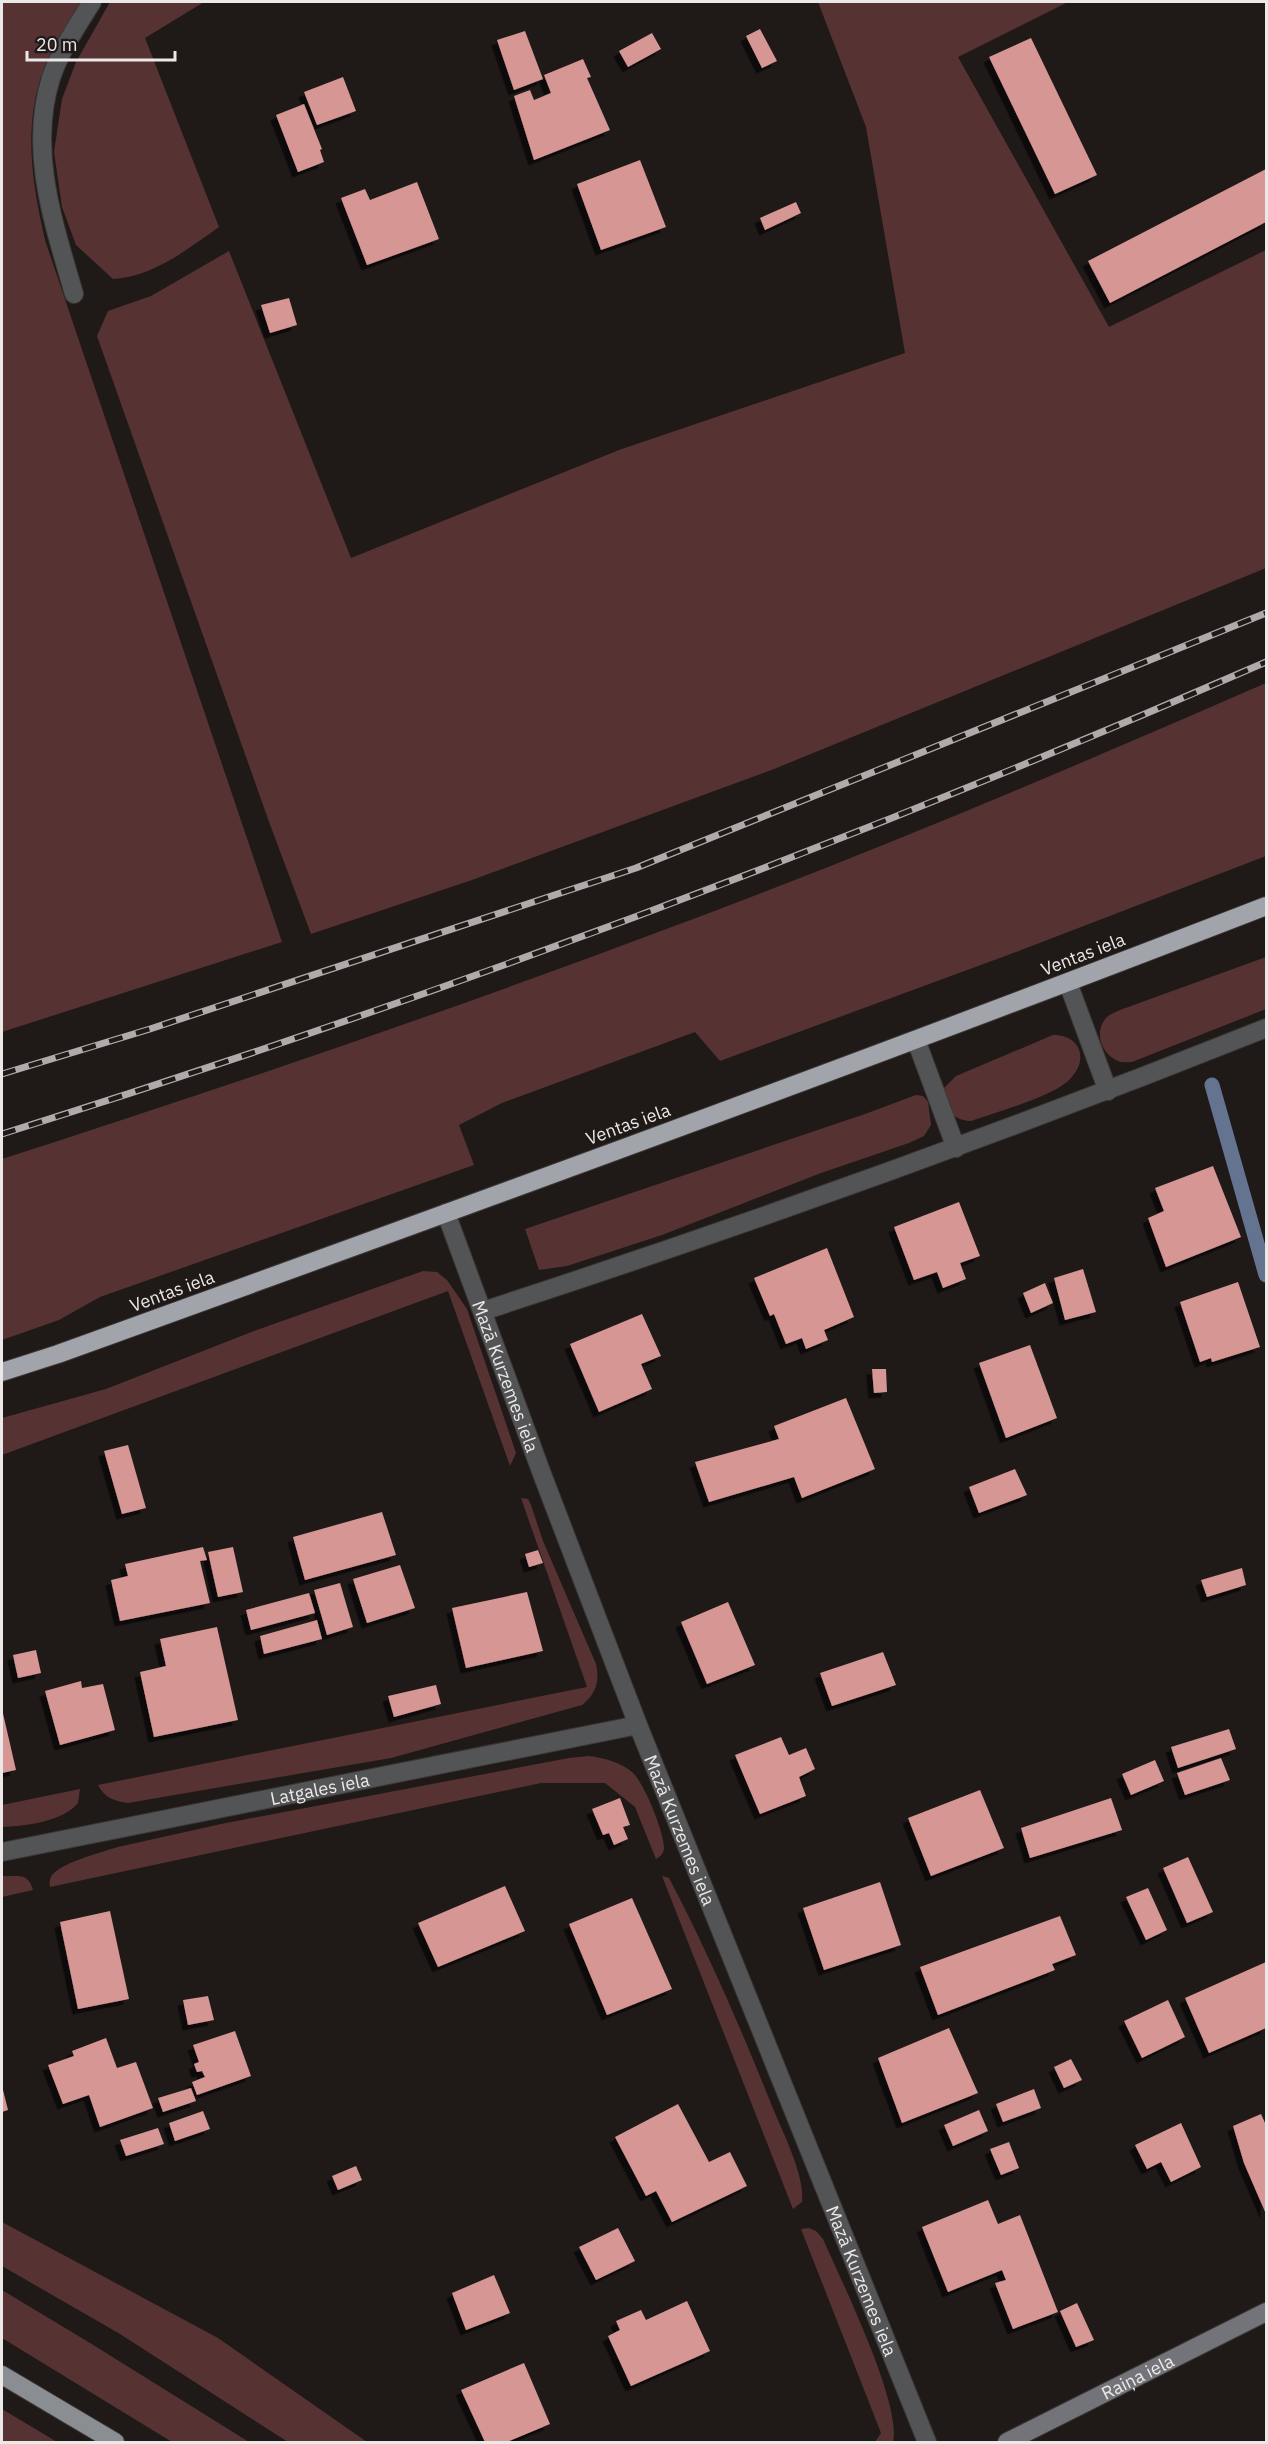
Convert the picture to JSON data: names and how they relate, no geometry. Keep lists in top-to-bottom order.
{
  "streets": {
    "highway": ["Ventas iela"],
    "street": ["Mazā Kurzemes iela", "Latgales iela", "Raiņa iela"]
  },
  "crossings": [
    ["Ventas iela", "Mazā Kurzemes iela"],
    ["Mazā Kurzemes iela", "Latgales iela"]
  ],
  "scale_bar": "20 m"
}
